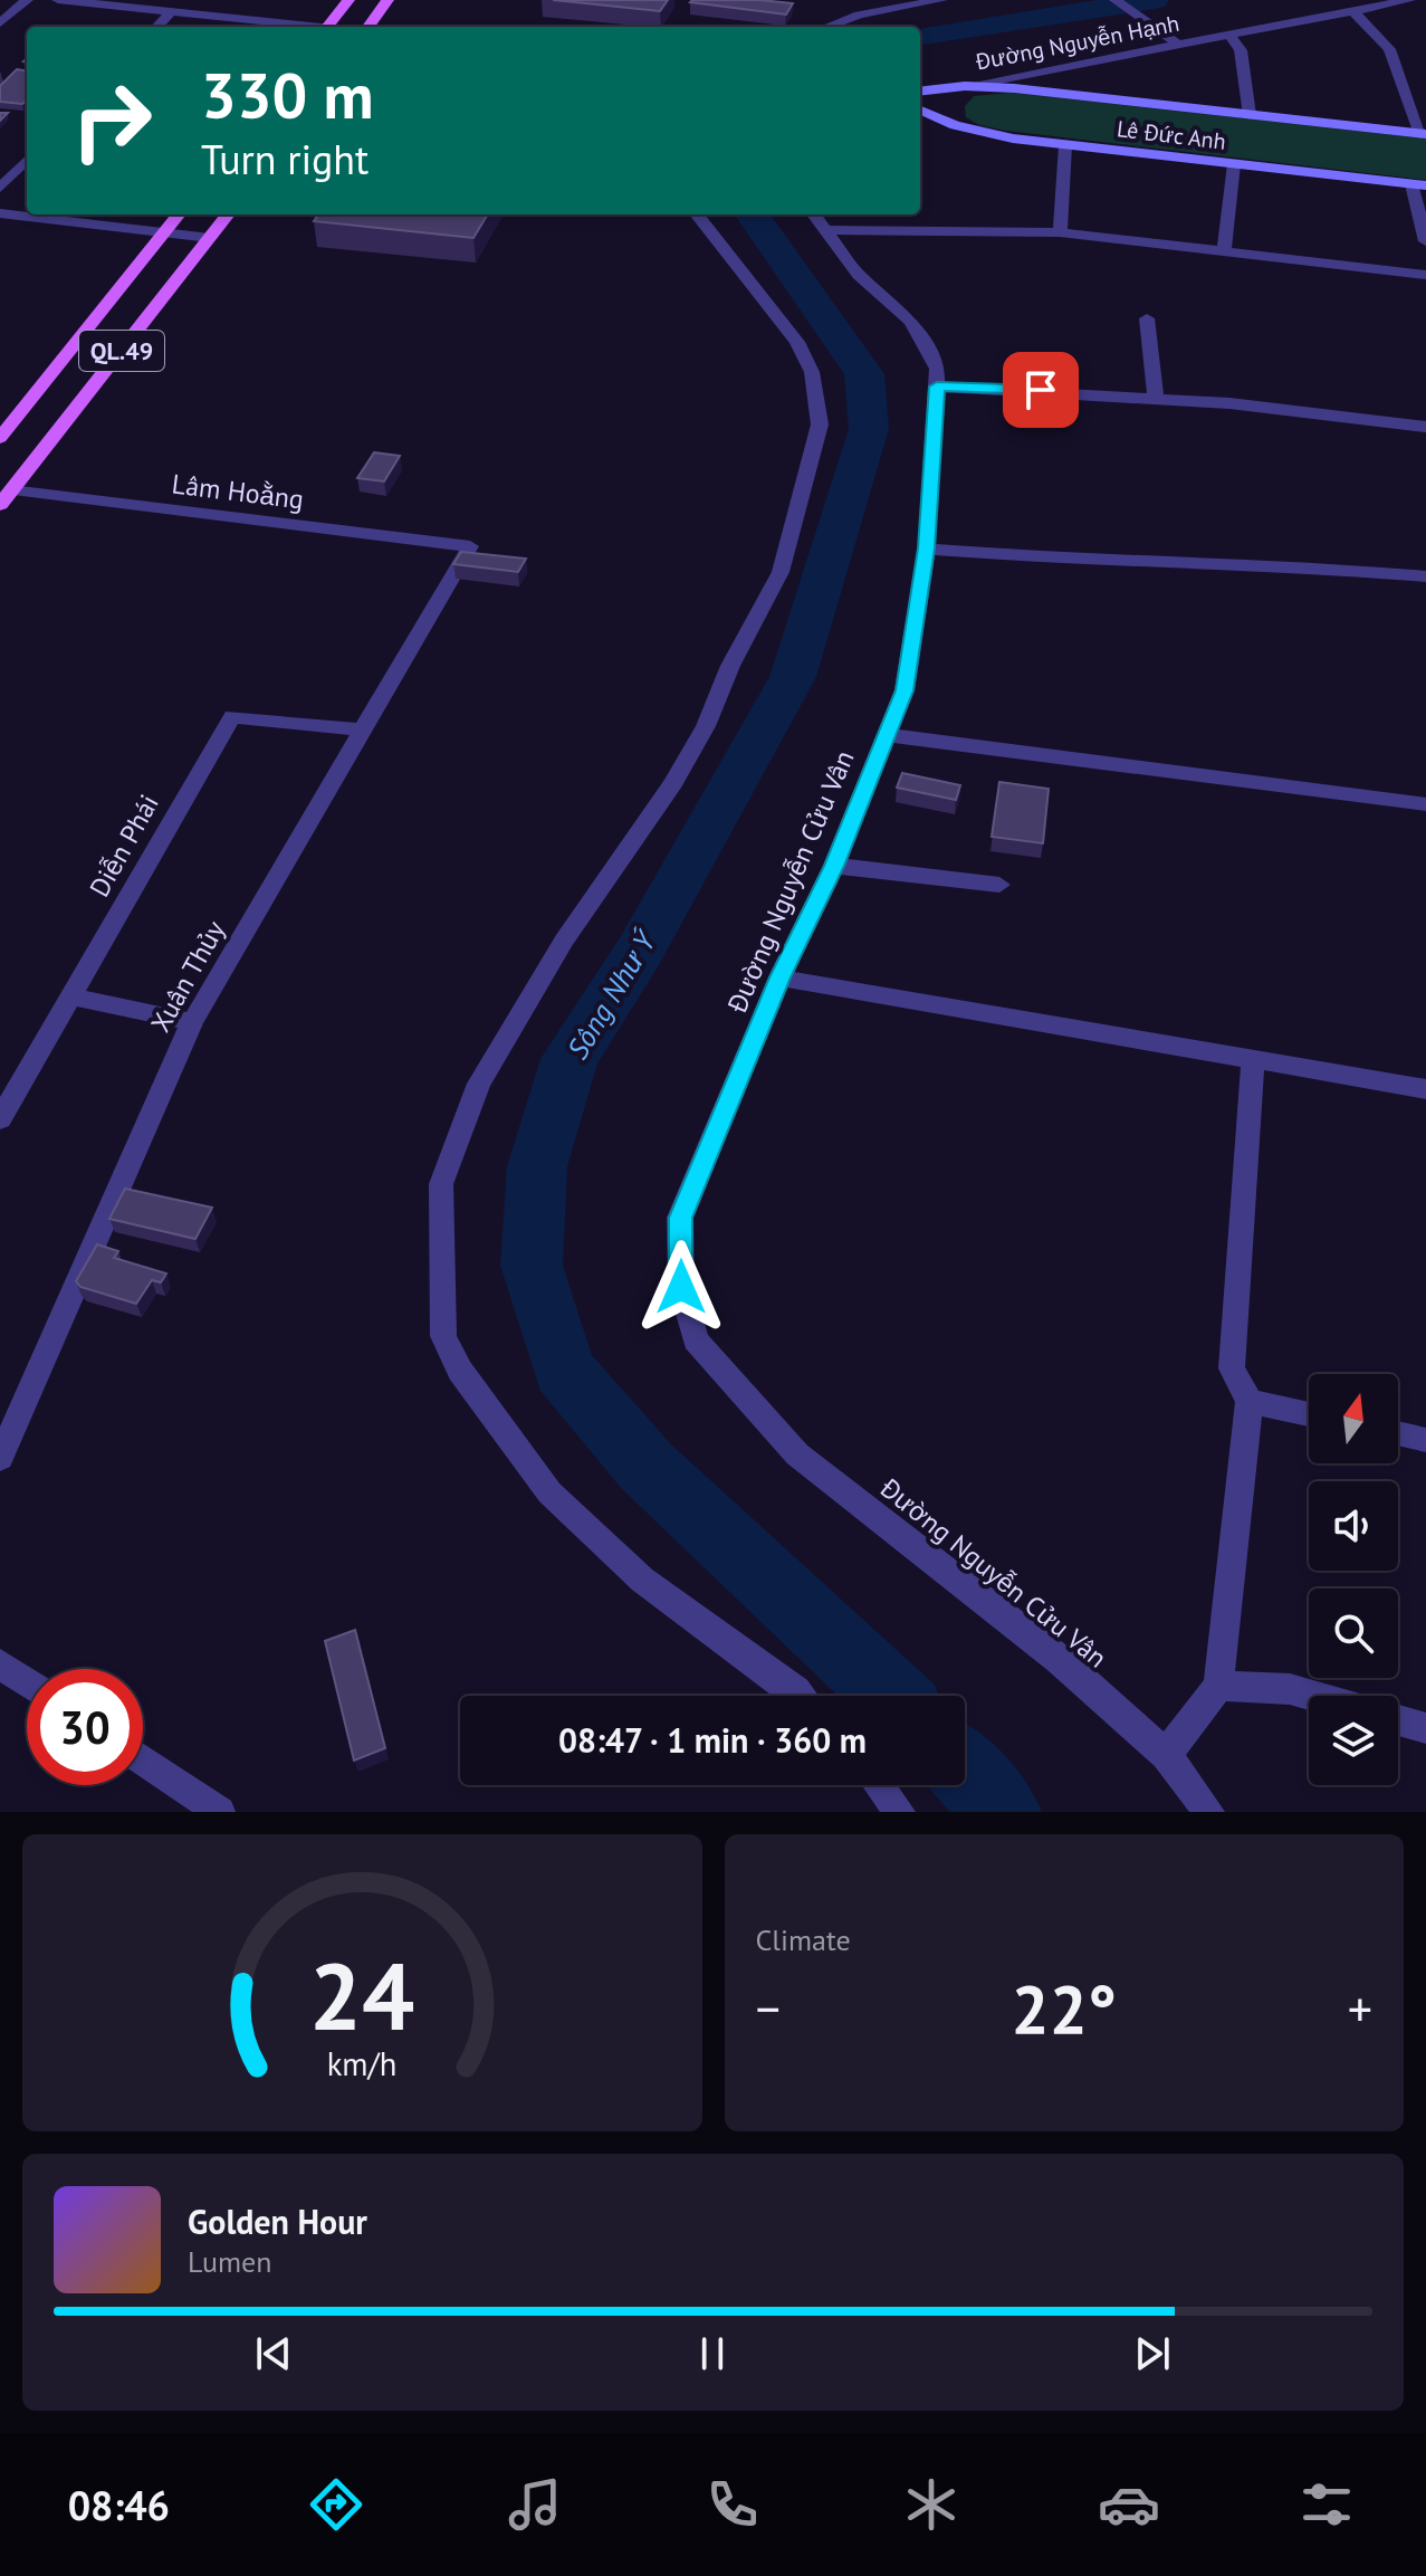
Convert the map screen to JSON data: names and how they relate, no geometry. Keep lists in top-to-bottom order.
{
  "streets": {
    "main road": ["QL.49"],
    "street": [
      "Đường Nguyễn Hạnh",
      "Lê Đức Anh",
      "Lâm Hoằng",
      "Diễn Phái",
      "Đường Nguyễn Cửu Vân",
      "Xuân Thủy"
    ]
  },
  "crossings": [
    ["Đường Nguyễn Hạnh", "Lê Đức Anh"],
    ["QL.49", "Lâm Hoằng"],
    ["Lâm Hoằng", "Xuân Thủy"],
    ["Diễn Phái", "Xuân Thủy"]
  ],
  "water": ["Sông Như Ý"],
  "north": "top",
  "page": {
    "turn": ["330 m", "Turn right"],
    "limit": "30",
    "trip": "08:47 · 1 min · 360 m",
    "tile": "Climate",
    "heat": ["−", "22°", "+"],
    "song": ["Golden Hour", "Lumen"],
    "tabs": "08:46",
    "gauge": ["24", "km/h"]
  }
}
